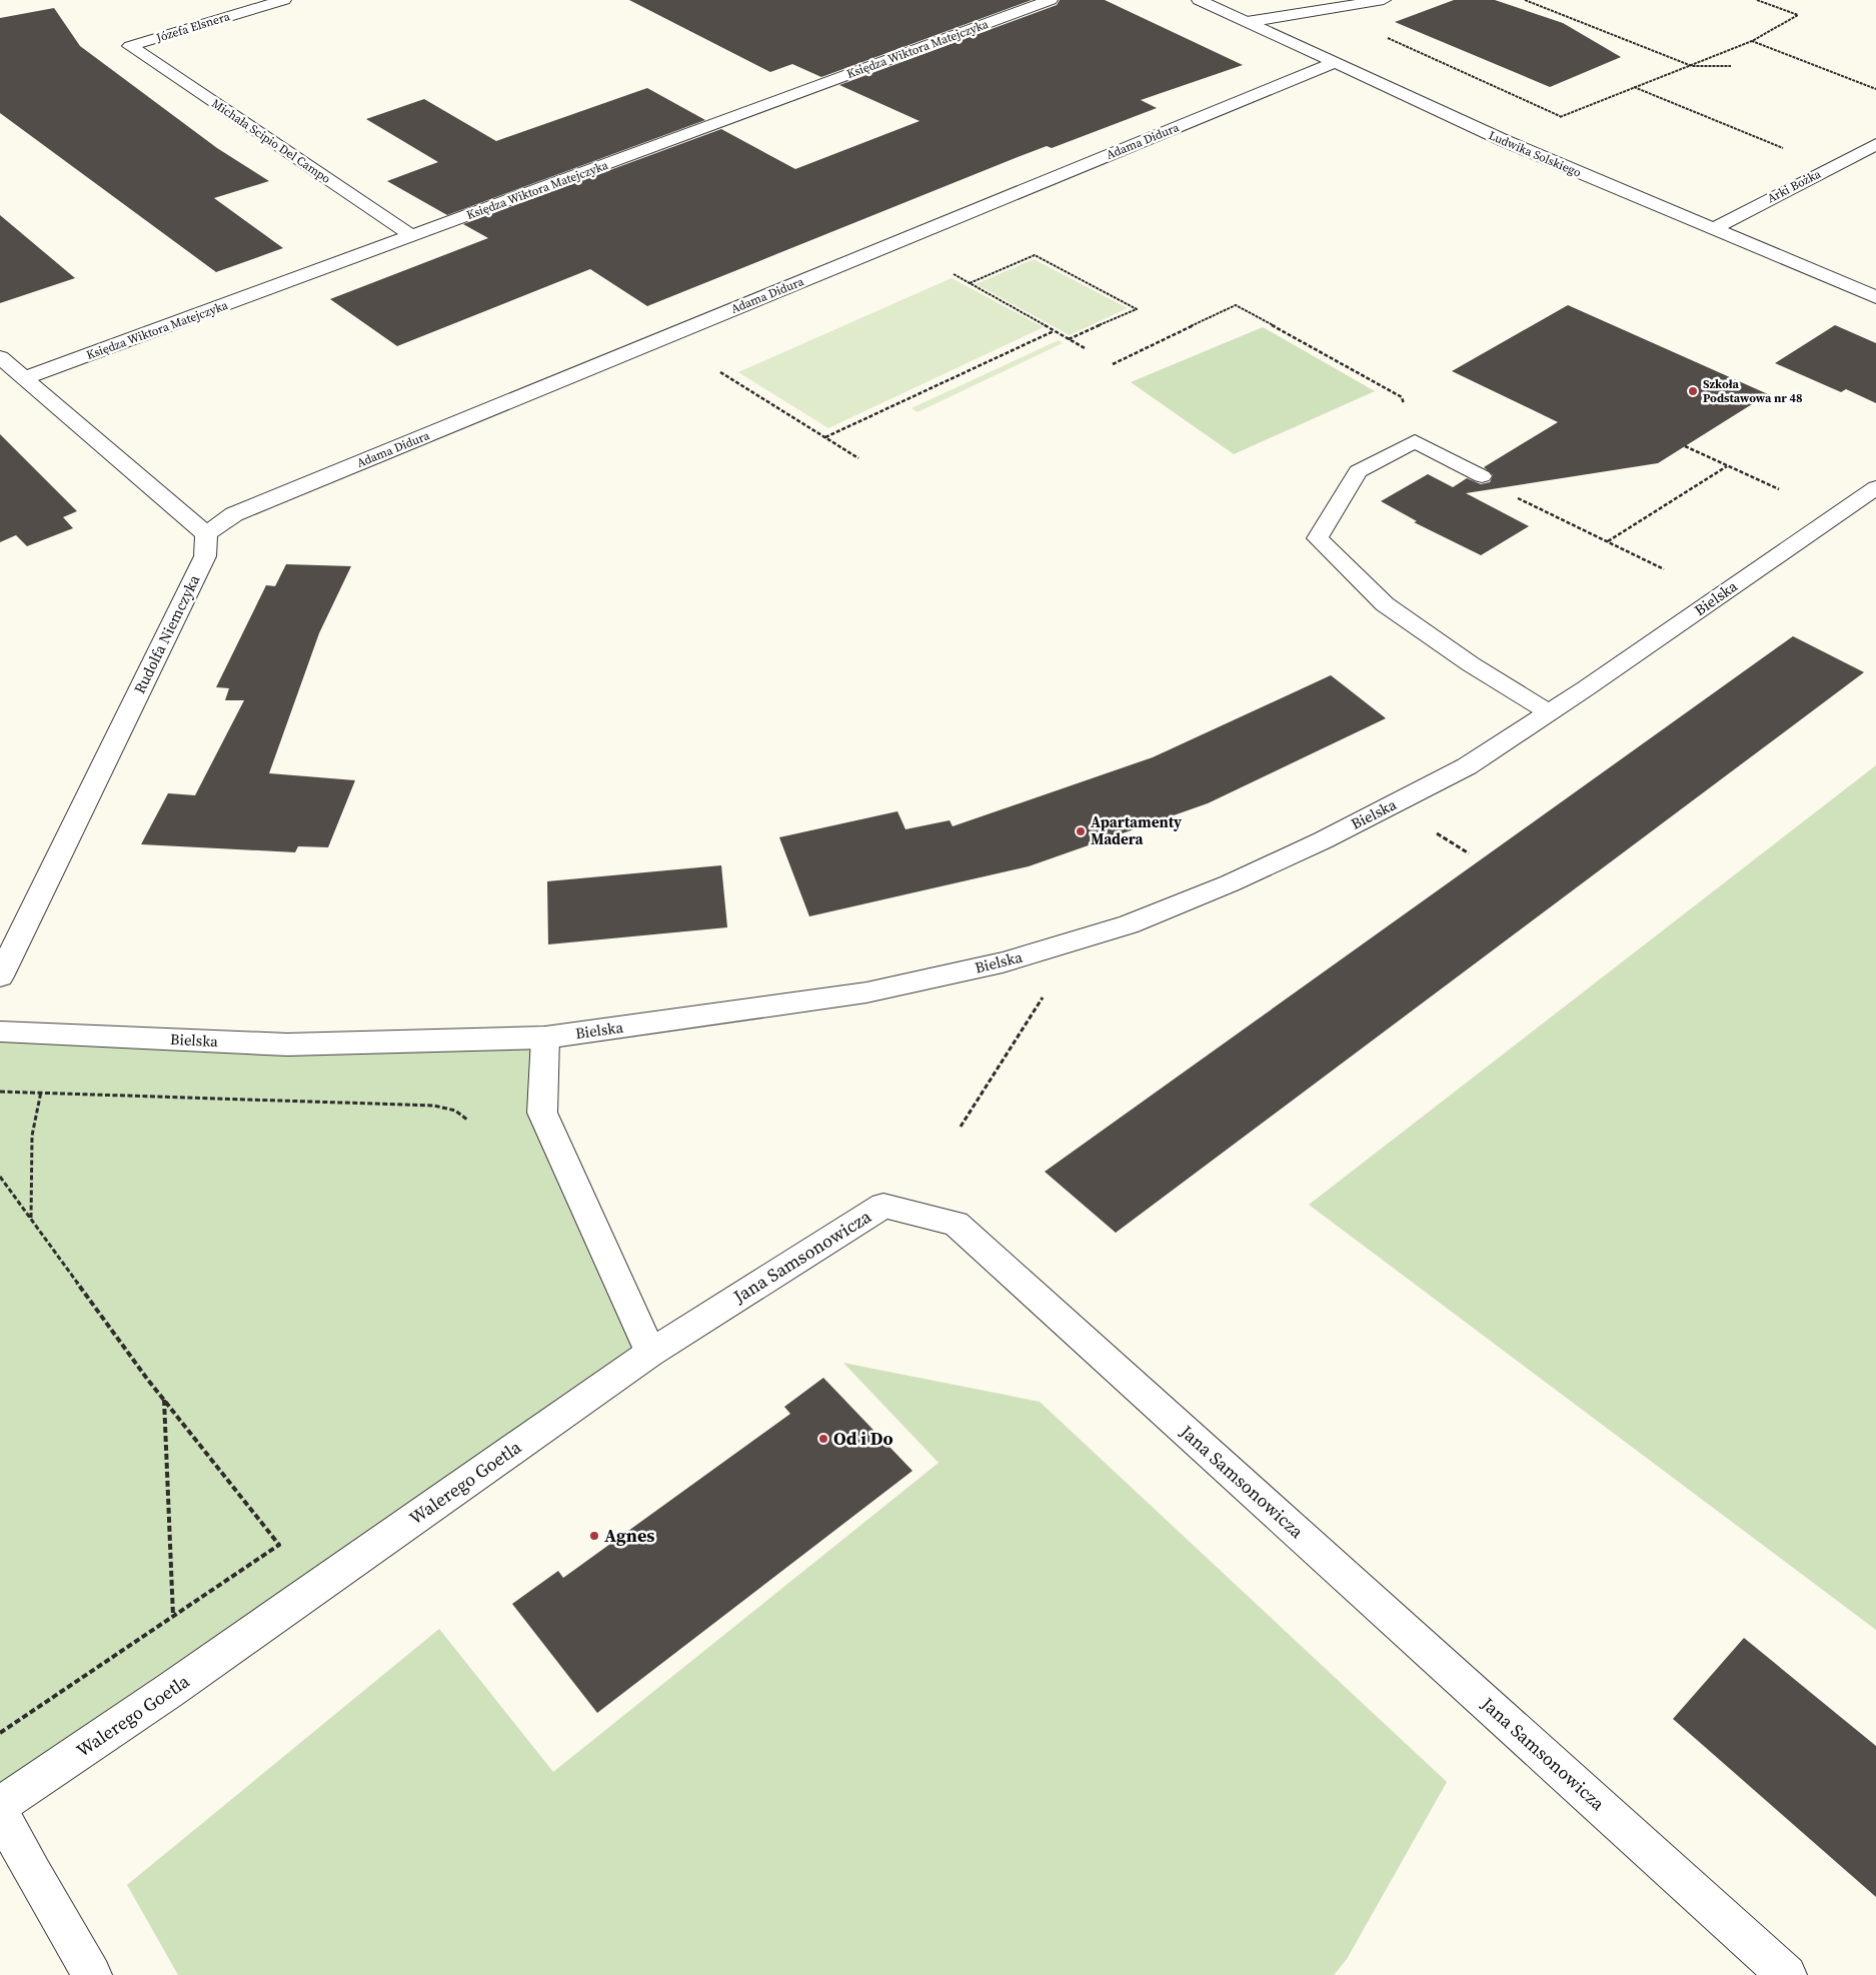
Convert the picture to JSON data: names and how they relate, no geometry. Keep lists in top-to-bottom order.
{
  "streets": {
    "street": [
      "Józefa Elsnera",
      "Księdza Wiktora Matejczyka",
      "Michała Scipio Del Campo",
      "Adama Didura",
      "Ludwika Solskiego",
      "Arki Bożka",
      "Bielska",
      "Rudolfa Niemczyka",
      "Jana Samsonowicza",
      "Walerego Goetla"
    ]
  },
  "crossings": [
    ["Józefa Elsnera", "Michała Scipio Del Campo"],
    ["Księdza Wiktora Matejczyka", "Michała Scipio Del Campo"],
    ["Adama Didura", "Ludwika Solskiego"],
    ["Adama Didura", "Rudolfa Niemczyka"],
    ["Ludwika Solskiego", "Arki Bożka"],
    ["Jana Samsonowicza", "Walerego Goetla"]
  ],
  "places": [
    "Szkoła Podstawowa nr 48",
    "Apartamenty Madera",
    "Od i Do",
    "Agnes"
  ]
}
